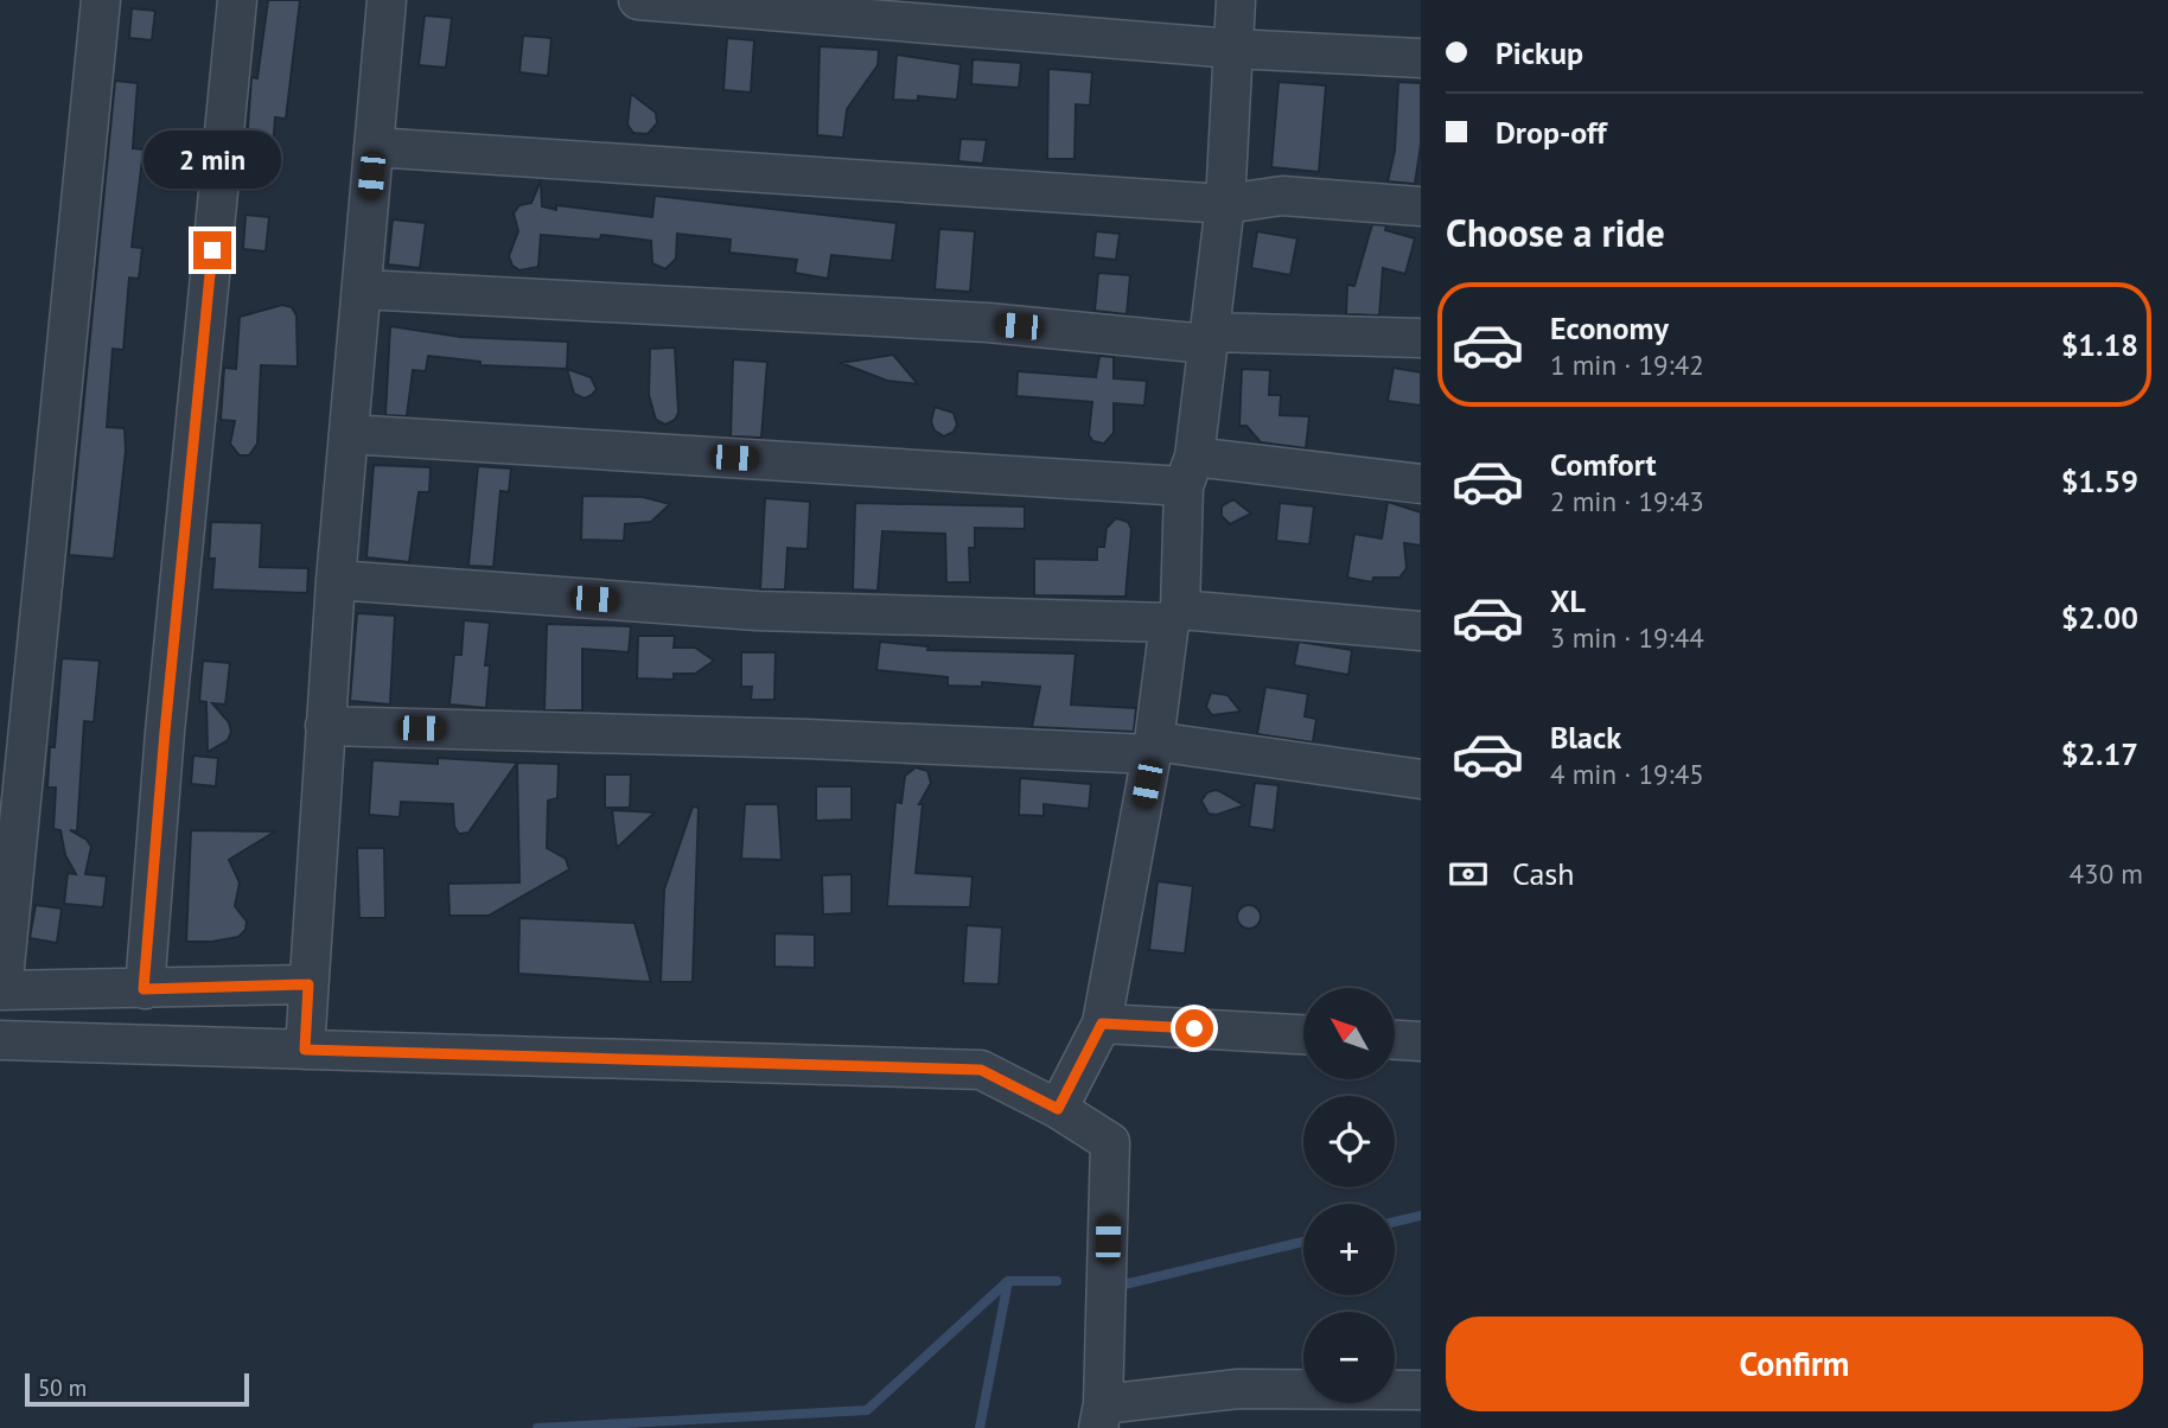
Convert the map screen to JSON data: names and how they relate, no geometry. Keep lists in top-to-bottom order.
{
  "scale_bar": "50 m",
  "north": "top left",
  "page": {
    "banner": ["Pickup", "Drop-off"],
    "bubble": "2 min",
    "heading": "Choose a ride",
    "list": [
      {
        "name": "Economy",
        "note": "1 min · 19:42",
        "value": "$1.18"
      },
      {
        "name": "Comfort",
        "note": "2 min · 19:43",
        "value": "$1.59"
      },
      {
        "name": "XL",
        "note": "3 min · 19:44",
        "value": "$2.00"
      },
      {
        "name": "Black",
        "note": "4 min · 19:45",
        "value": "$2.17"
      }
    ],
    "pay": ["Cash", "430 m"],
    "map_buttons": ["+", "−"],
    "buttons": "Confirm",
    "scale": "50 m"
  }
}
